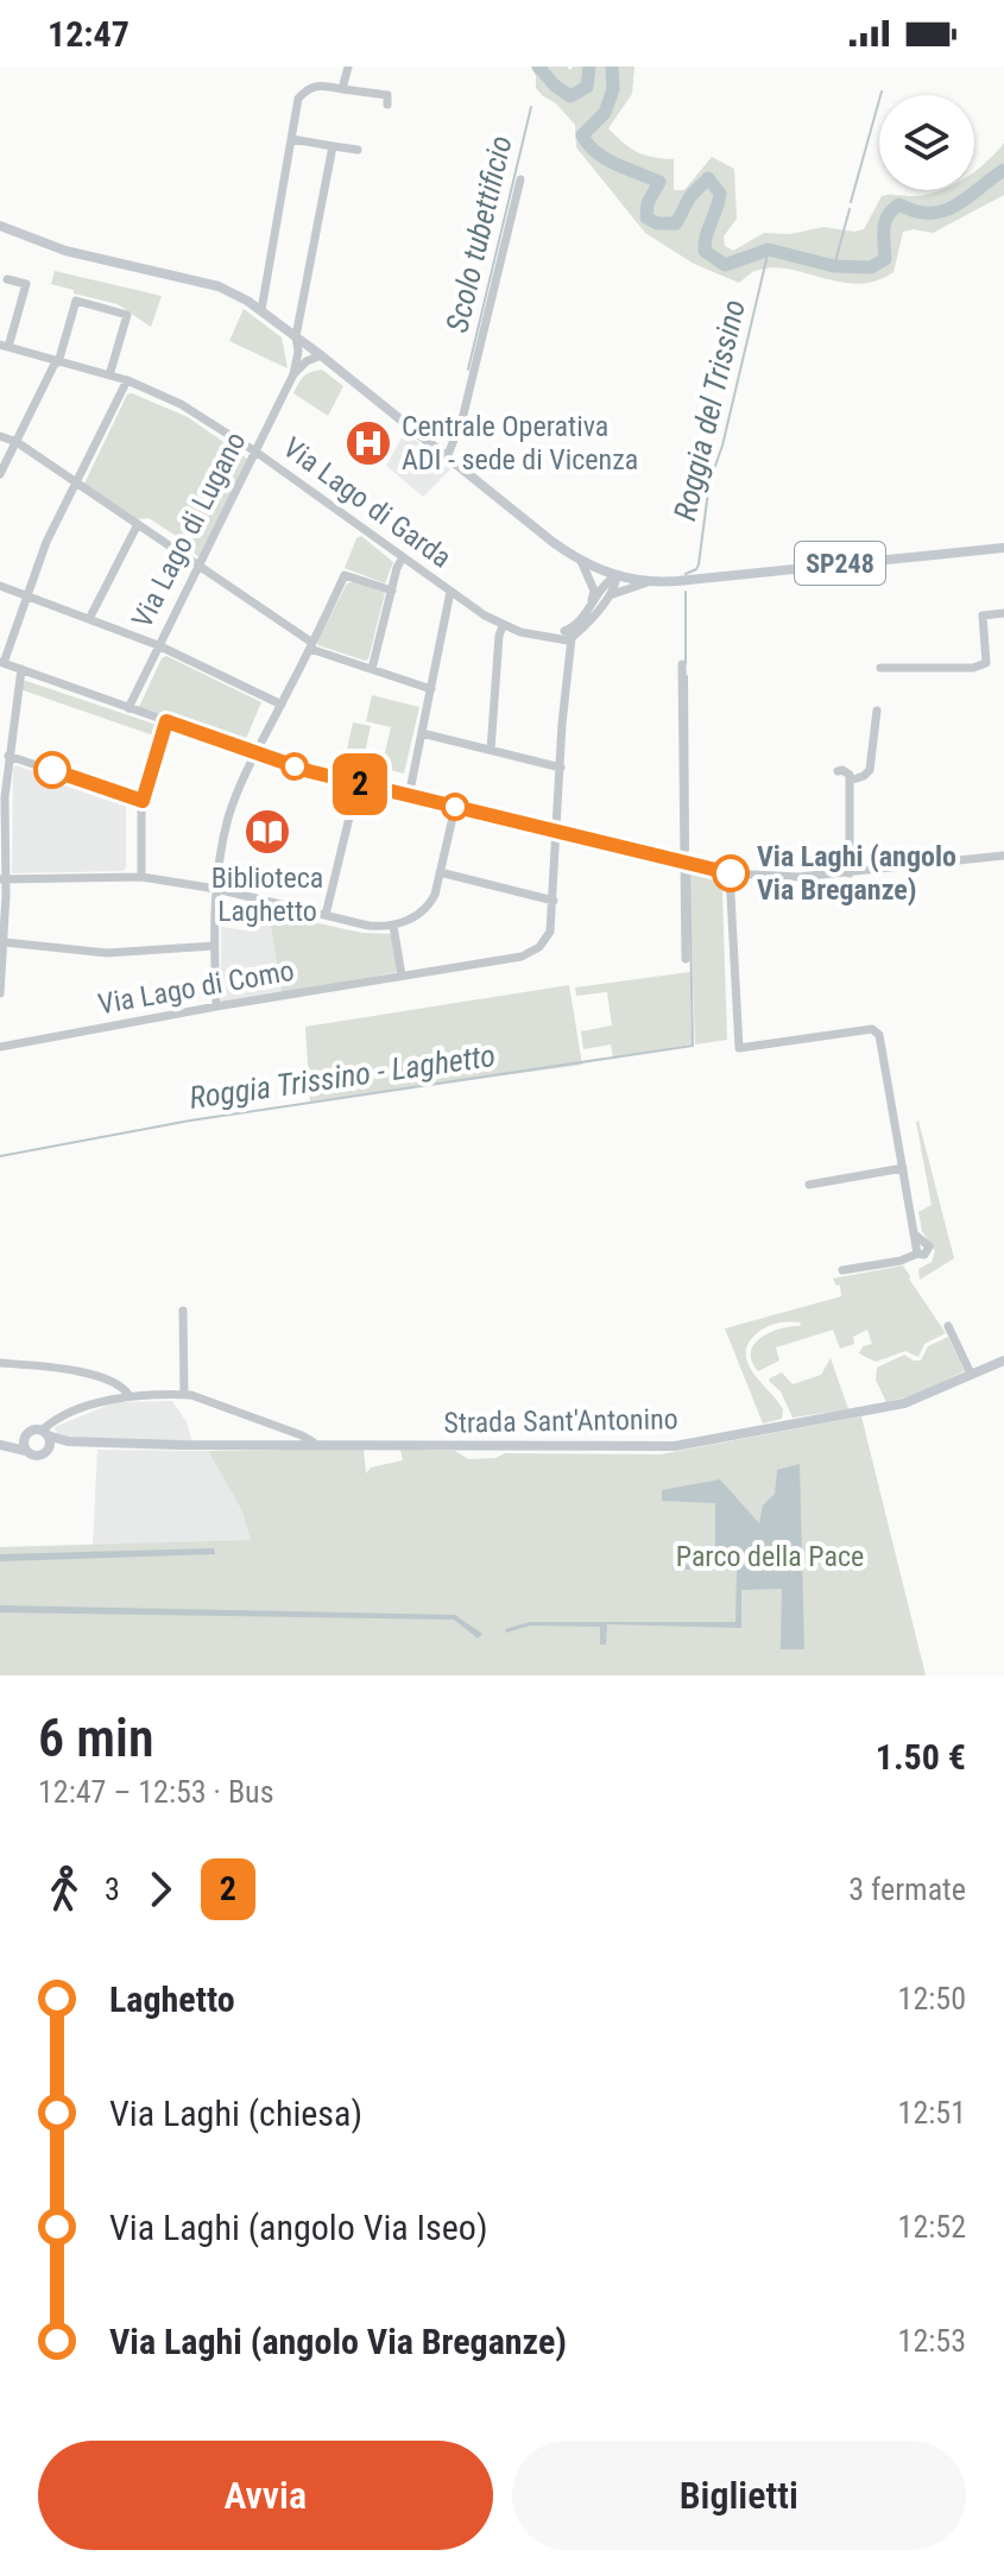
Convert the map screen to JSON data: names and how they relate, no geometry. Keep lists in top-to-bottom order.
{
  "streets": {
    "main road": ["SP248", "Strada Sant'Antonino"],
    "street": ["Via Lago di Garda", "Via Lago di Lugano", "Via Lago di Como"]
  },
  "crossings": [
    ["Via Lago di Garda", "Via Lago di Lugano"],
    ["Via Lago di Garda", "Via Lago di Como"],
    ["Via Lago di Lugano", "SP248"]
  ],
  "water": ["Scolo tubettificio", "Roggia del Trissino", "Roggia Trissino - Laghetto"],
  "parks": ["Parco della Pace"],
  "places": {
    "hospital": ["Centrale Operativa ADI - sede di Vicenza"],
    "library": ["Biblioteca Laghetto"],
    "other": ["Via Laghi (angolo Via Breganze)"]
  },
  "lines": ["bus line 2"],
  "page": {
    "status": "12:47",
    "on_map": "2",
    "heading": ["6 min", "12:47 – 12:53 · Bus", "1.50 €"],
    "legs": ["3", "2", "3 fermate"],
    "list": [
      {
        "name": "Laghetto",
        "value": "12:50"
      },
      {
        "name": "Via Laghi (chiesa)",
        "value": "12:51"
      },
      {
        "name": "Via Laghi (angolo Via Iseo)",
        "value": "12:52"
      },
      {
        "name": "Via Laghi (angolo Via Breganze)",
        "value": "12:53"
      }
    ],
    "buttons": ["Avvia", "Biglietti"]
  }
}
